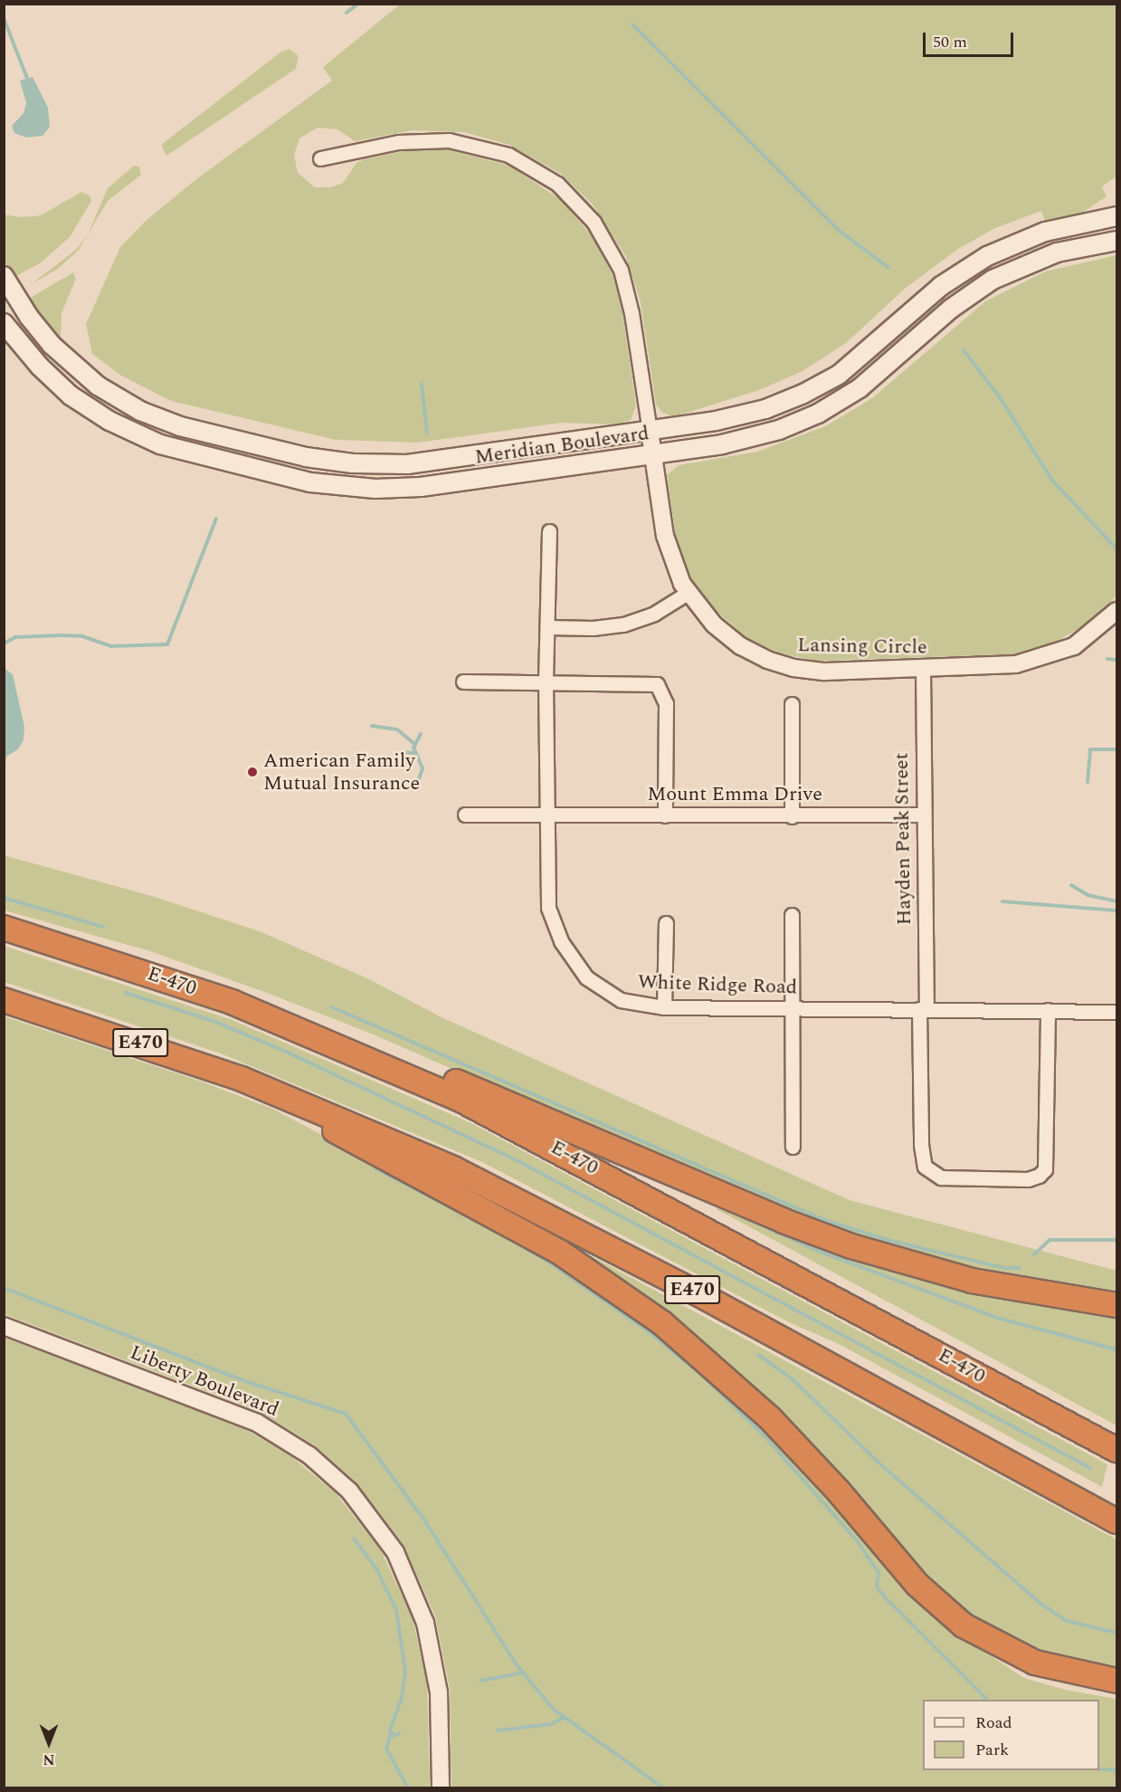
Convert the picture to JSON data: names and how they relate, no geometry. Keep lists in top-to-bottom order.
{
  "streets": {
    "highway": ["E-470", "E470"],
    "main road": ["Meridian Boulevard"],
    "street": [
      "Lansing Circle",
      "Mount Emma Drive",
      "Hayden Peak Street",
      "White Ridge Road",
      "Liberty Boulevard"
    ]
  },
  "crossings": [
    ["Meridian Boulevard", "Lansing Circle"],
    ["Lansing Circle", "Hayden Peak Street"],
    ["Mount Emma Drive", "Hayden Peak Street"],
    ["Mount Emma Drive", "White Ridge Road"],
    ["Hayden Peak Street", "White Ridge Road"]
  ],
  "places": ["American Family Mutual Insurance"],
  "legend": ["Road", "Park"],
  "scale_bar": "50 m",
  "north": "bottom"
}
